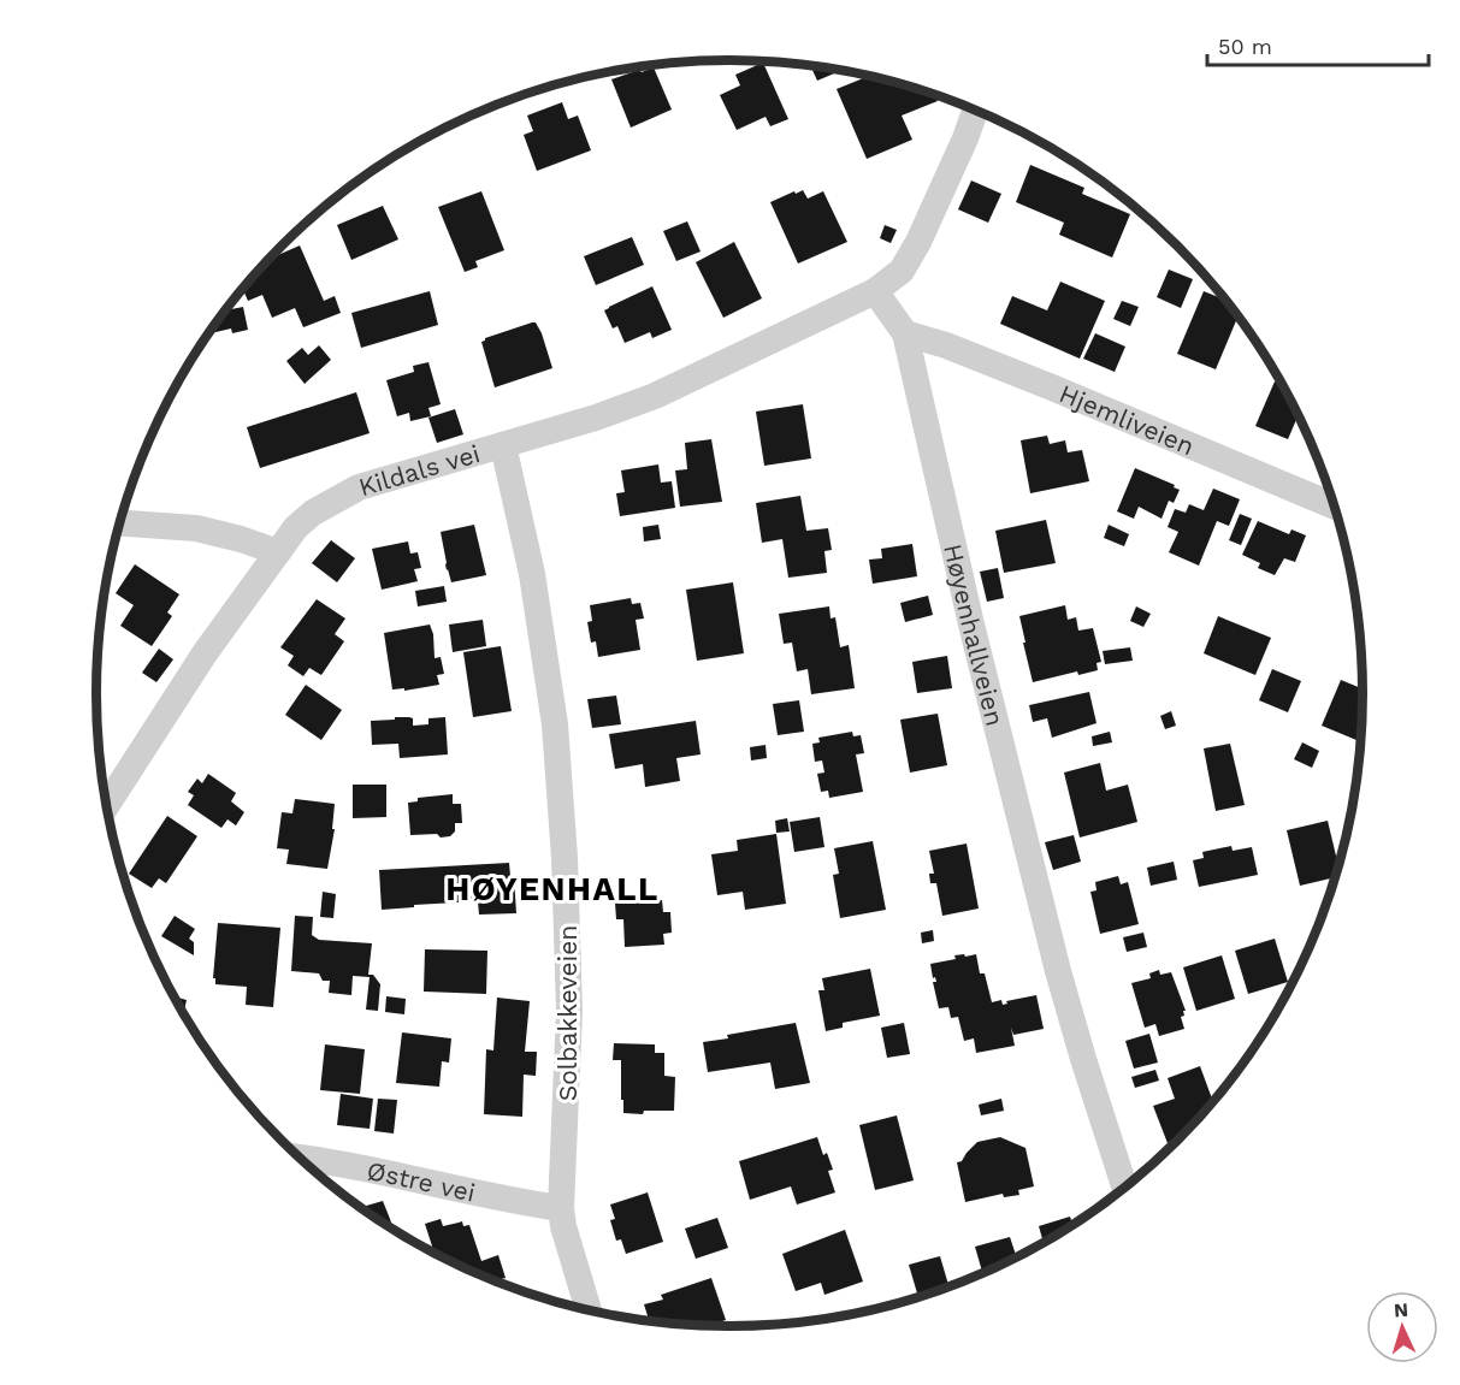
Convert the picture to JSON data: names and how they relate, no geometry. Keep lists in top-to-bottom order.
{
  "streets": {
    "street": [
      "Hjemliveien",
      "Kildals vei",
      "Høyenhallveien",
      "Solbakkeveien",
      "Østre vei"
    ]
  },
  "crossings": [
    ["Hjemliveien", "Høyenhallveien"],
    ["Kildals vei", "Høyenhallveien"],
    ["Kildals vei", "Solbakkeveien"],
    ["Solbakkeveien", "Østre vei"]
  ],
  "districts": ["HØYENHALL"],
  "scale_bar": "50 m",
  "north": "top"
}
